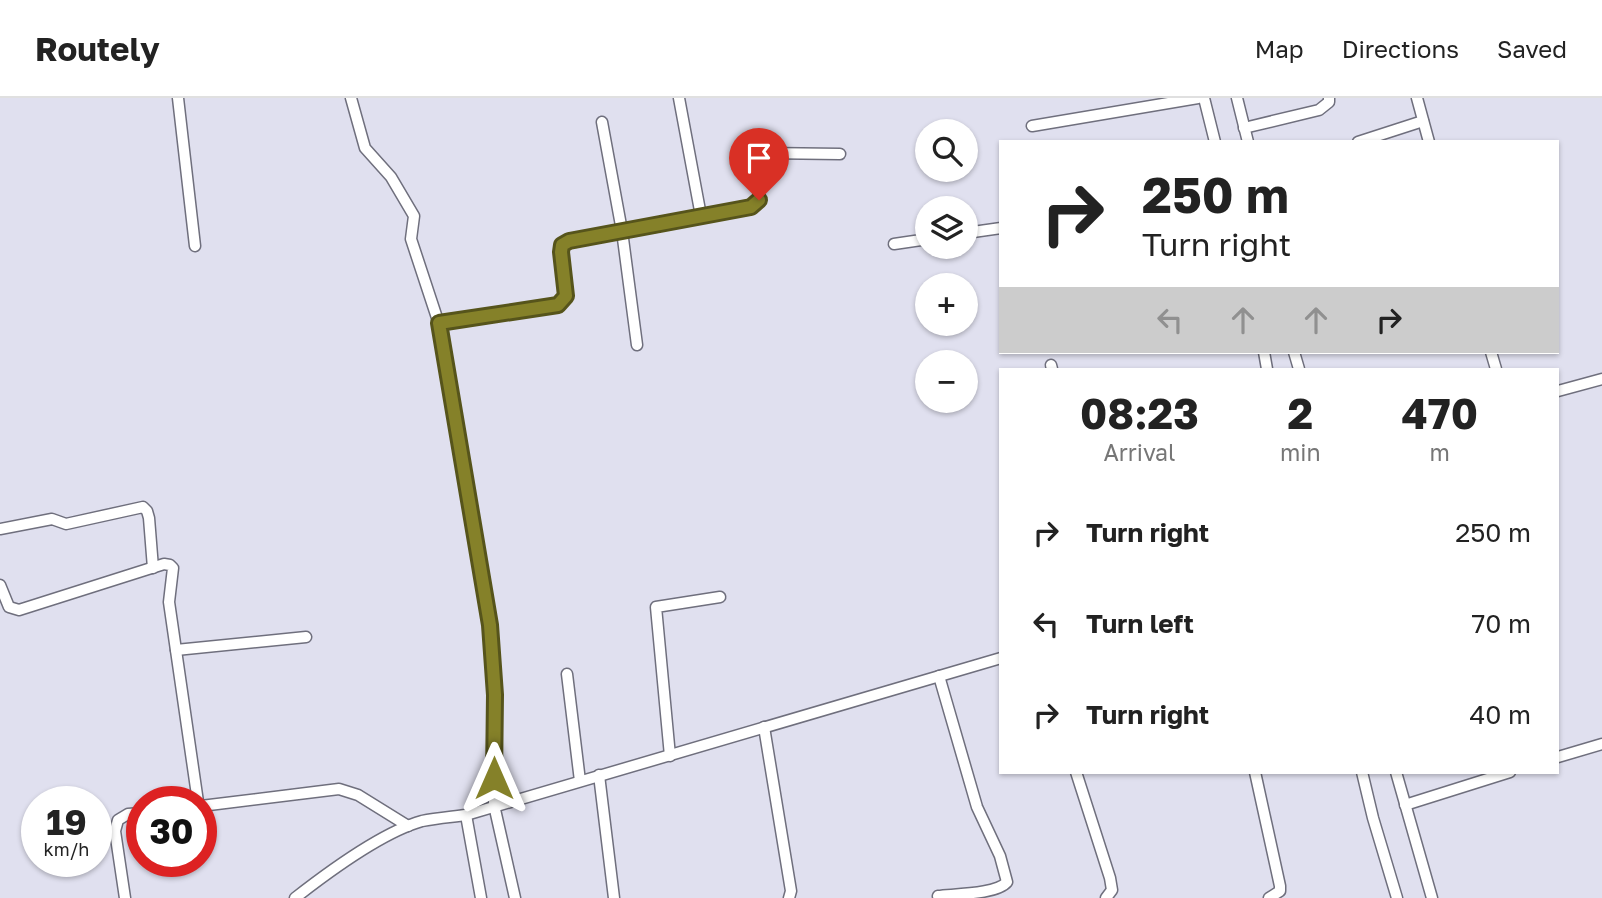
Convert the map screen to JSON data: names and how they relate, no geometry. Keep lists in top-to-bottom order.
{
  "page": {
    "header": "Routely",
    "nav": ["Map", "Directions", "Saved"],
    "map_buttons": ["+", "−"],
    "turn": ["250 m", "Turn right"],
    "eta": [
      "08:23",
      "Arrival",
      "2",
      "min",
      "470",
      "m"
    ],
    "list": [
      {
        "name": "Turn right",
        "value": "250 m"
      },
      {
        "name": "Turn left",
        "value": "70 m"
      },
      {
        "name": "Turn right",
        "value": "40 m"
      }
    ],
    "speed": "19 km/h",
    "limit": "30"
  }
}
